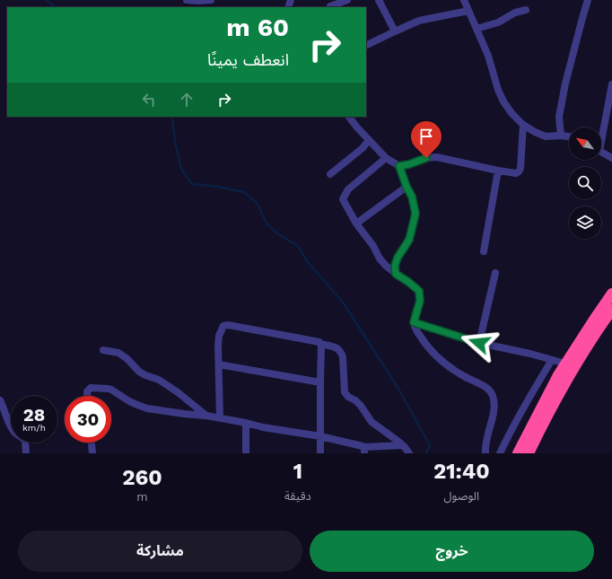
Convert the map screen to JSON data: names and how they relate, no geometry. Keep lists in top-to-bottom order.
{
  "north": "top left",
  "page": {
    "turn": ["60 m", "انعطف يمينًا"],
    "speed": "28 km/h",
    "limit": "30",
    "eta": [
      "21:40",
      "الوصول",
      "1",
      "دقيقة",
      "260",
      "m"
    ],
    "buttons": ["خروج", "مشاركة"]
  }
}
